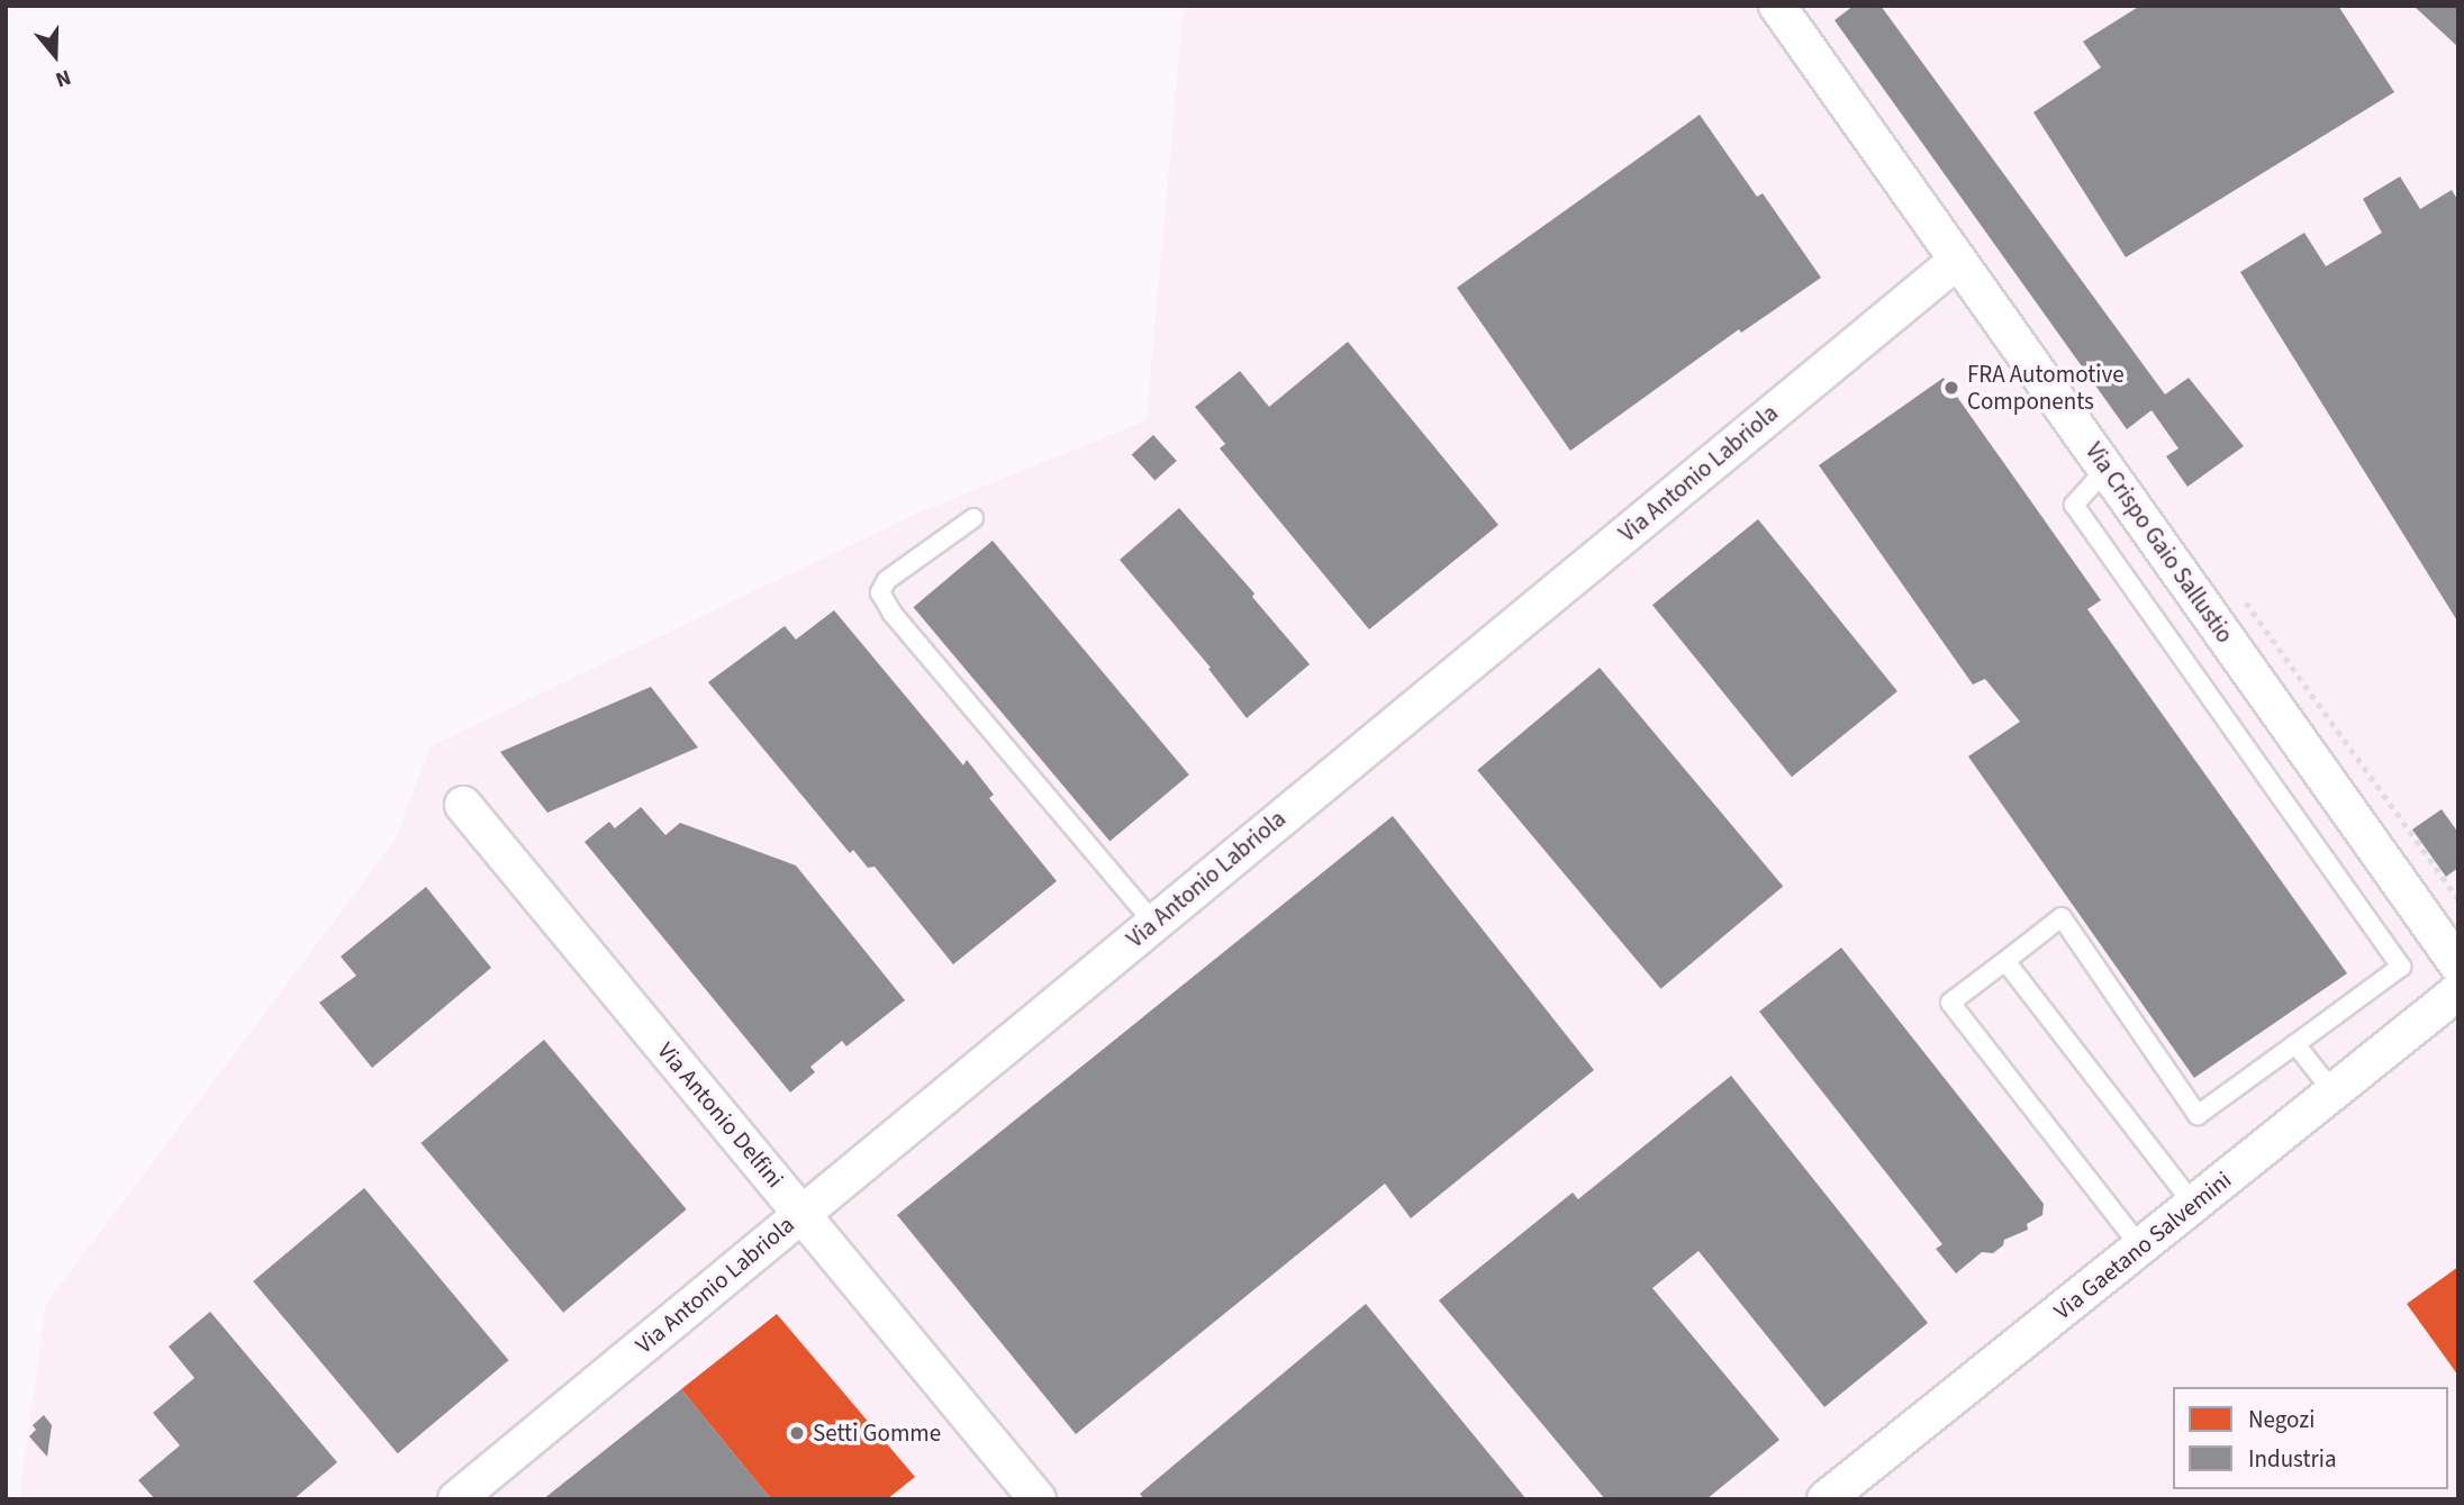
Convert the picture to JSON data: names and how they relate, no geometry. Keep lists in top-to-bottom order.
{
  "streets": {
    "street": [
      "Via Antonio Labriola",
      "Via Crispo Gaio Sallustio",
      "Via Antonio Delfini",
      "Via Gaetano Salvemini"
    ]
  },
  "crossings": [
    ["Via Antonio Labriola", "Via Crispo Gaio Sallustio"],
    ["Via Antonio Labriola", "Via Antonio Delfini"]
  ],
  "places": ["FRA Automotive Components", "Setti Gomme"],
  "legend": ["Negozi", "Industria"],
  "north": "bottom"
}
